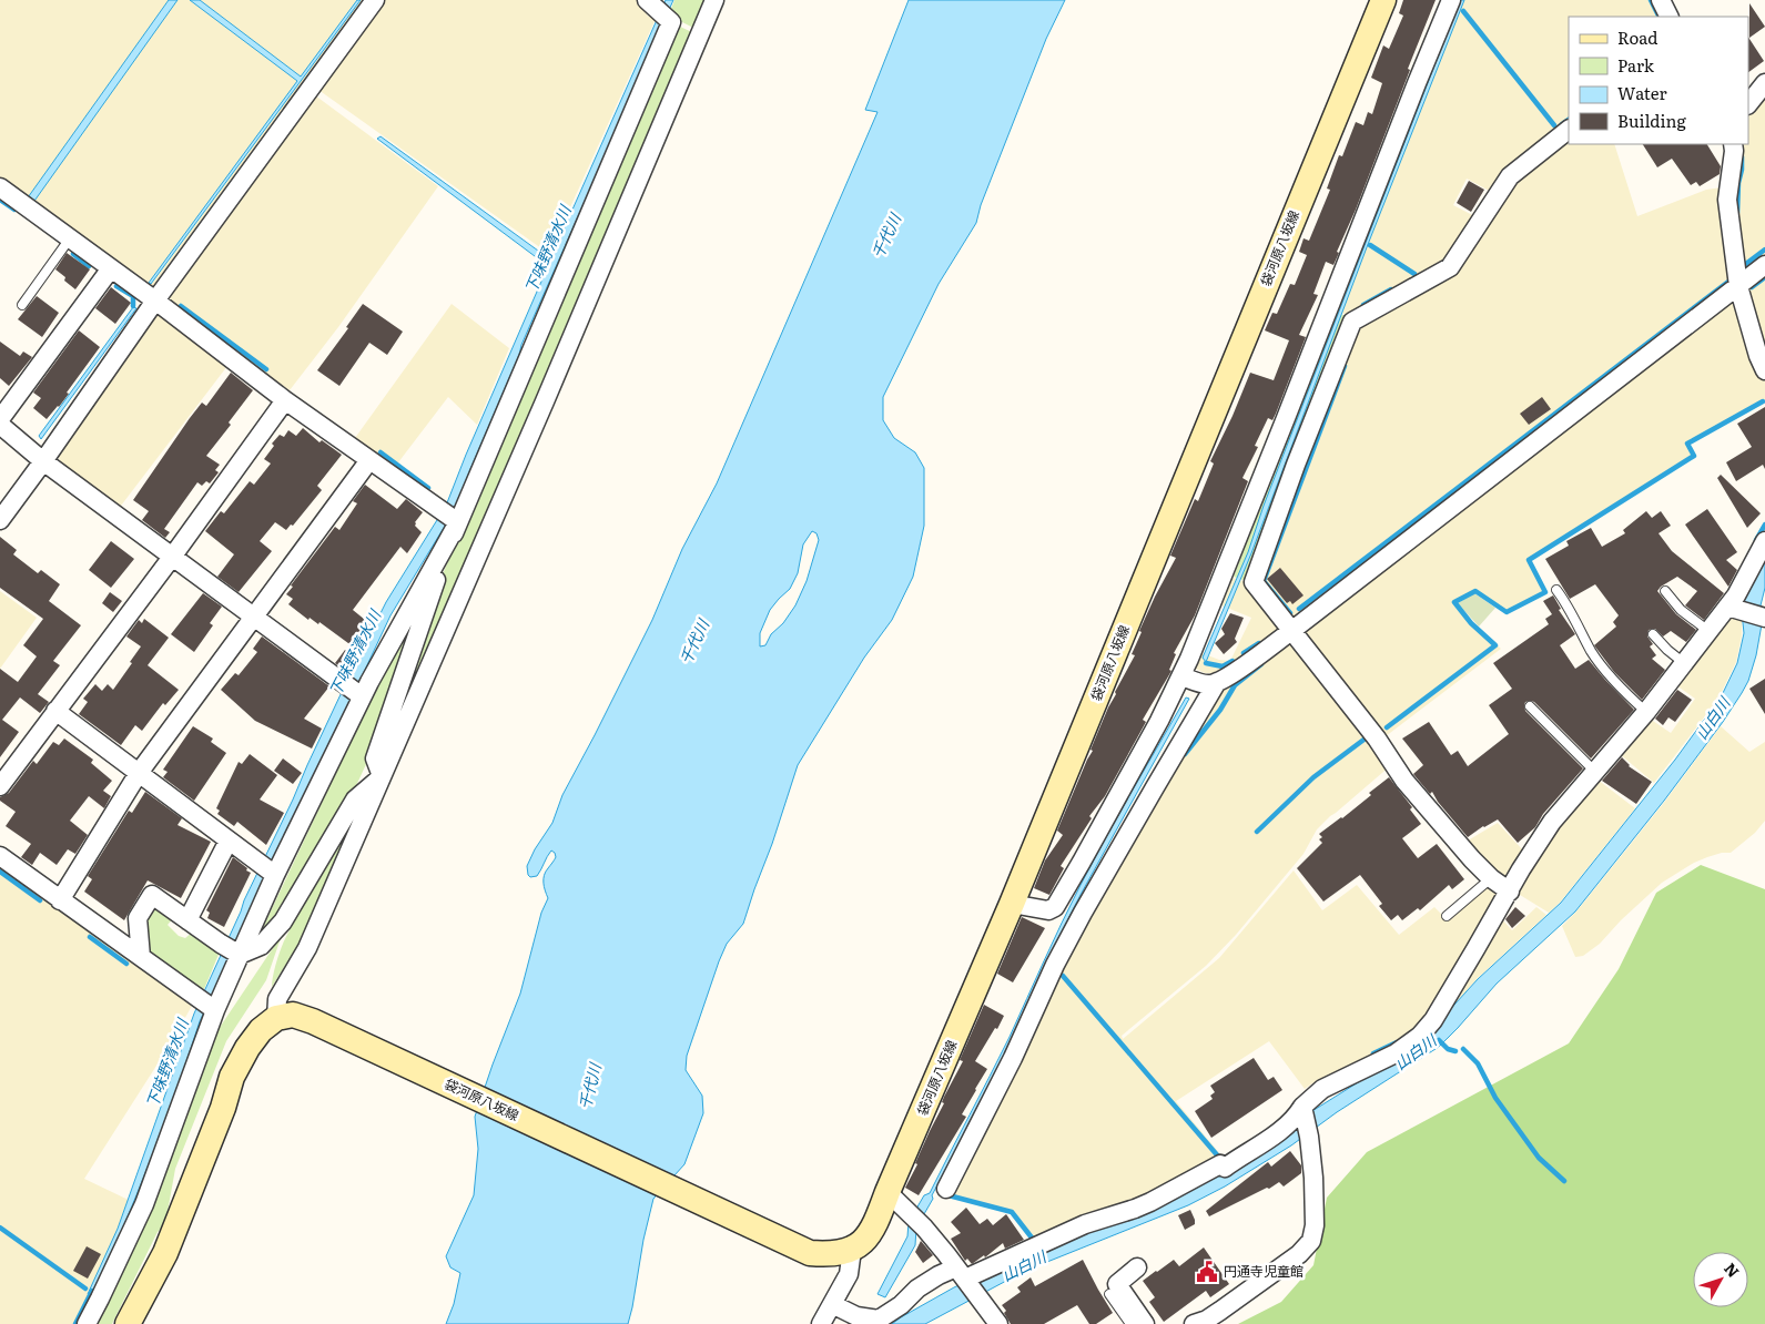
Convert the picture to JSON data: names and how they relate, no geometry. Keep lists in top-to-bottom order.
{
  "streets": {
    "main road": ["袋河原八坂線"]
  },
  "water": ["千代川", "下味野清水川", "山白川"],
  "places": {
    "public building": ["円通寺児童館"]
  },
  "legend": [
    "Road",
    "Park",
    "Water",
    "Building"
  ],
  "north": "top right"
}
